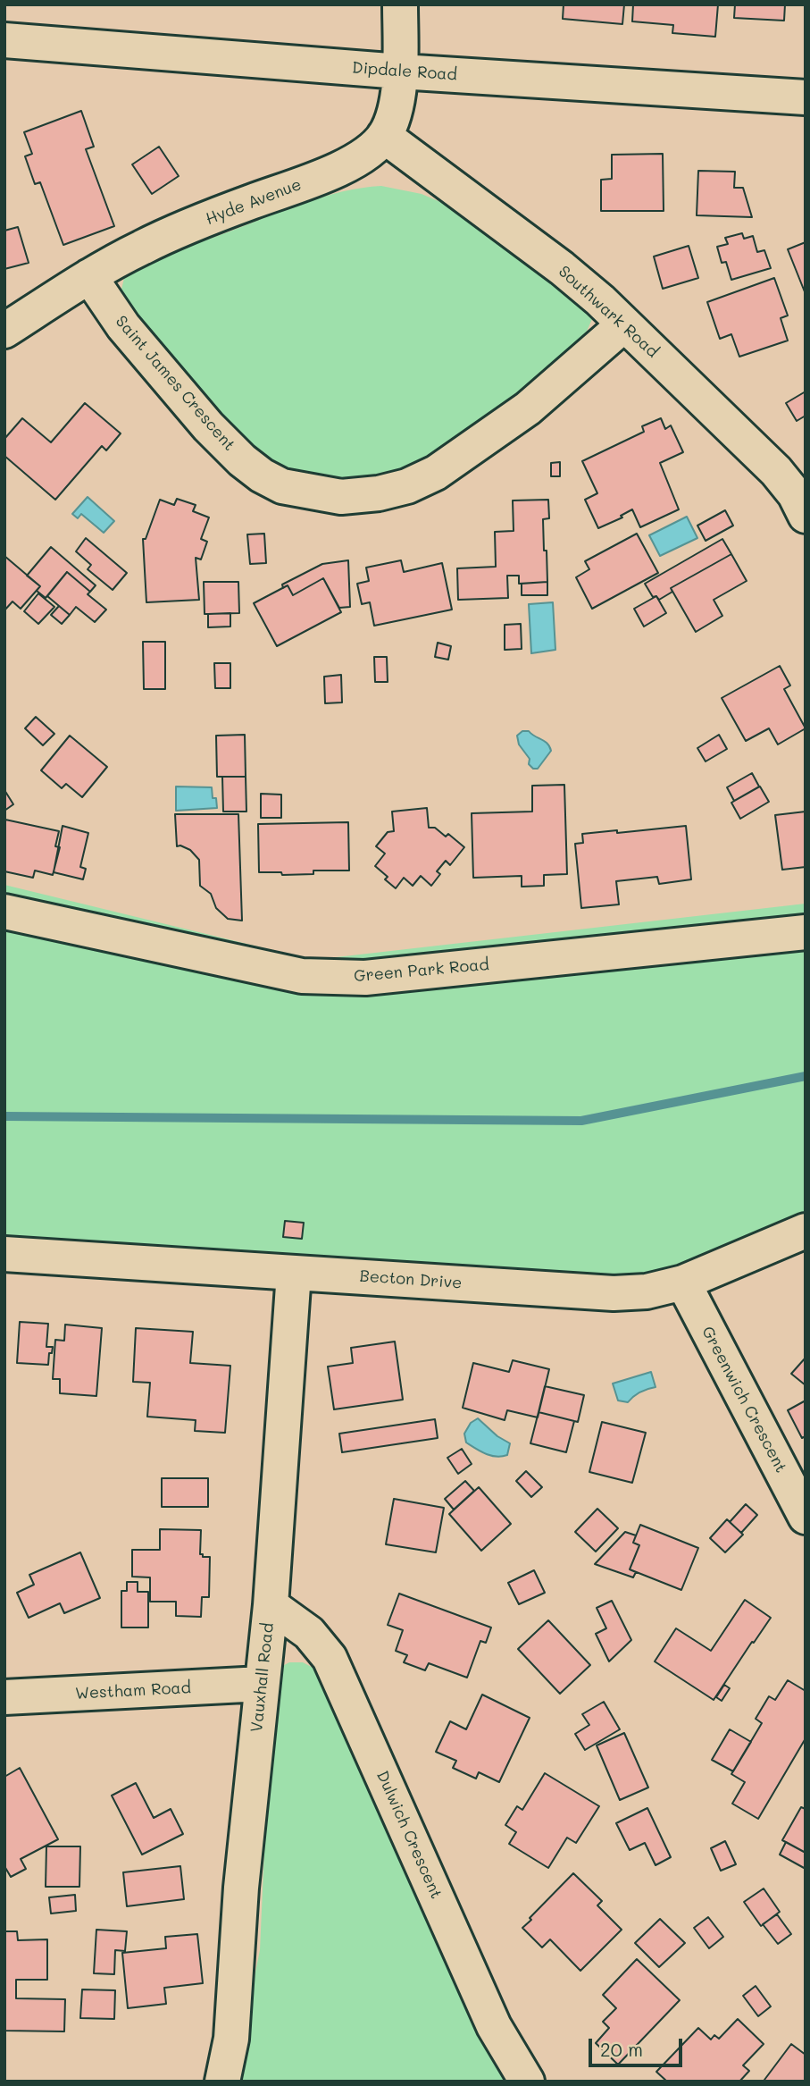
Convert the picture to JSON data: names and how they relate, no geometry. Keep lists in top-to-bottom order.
{
  "streets": {
    "street": [
      "Dipdale Road",
      "Hyde Avenue",
      "Southwark Road",
      "Saint James Crescent",
      "Green Park Road",
      "Becton Drive",
      "Greenwich Crescent",
      "Vauxhall Road",
      "Westham Road",
      "Dulwich Crescent"
    ]
  },
  "crossings": [
    ["Dipdale Road", "Hyde Avenue"],
    ["Hyde Avenue", "Southwark Road"],
    ["Hyde Avenue", "Saint James Crescent"],
    ["Southwark Road", "Saint James Crescent"],
    ["Becton Drive", "Greenwich Crescent"],
    ["Becton Drive", "Vauxhall Road"],
    ["Vauxhall Road", "Westham Road"],
    ["Vauxhall Road", "Dulwich Crescent"]
  ],
  "scale_bar": "20 m"
}
